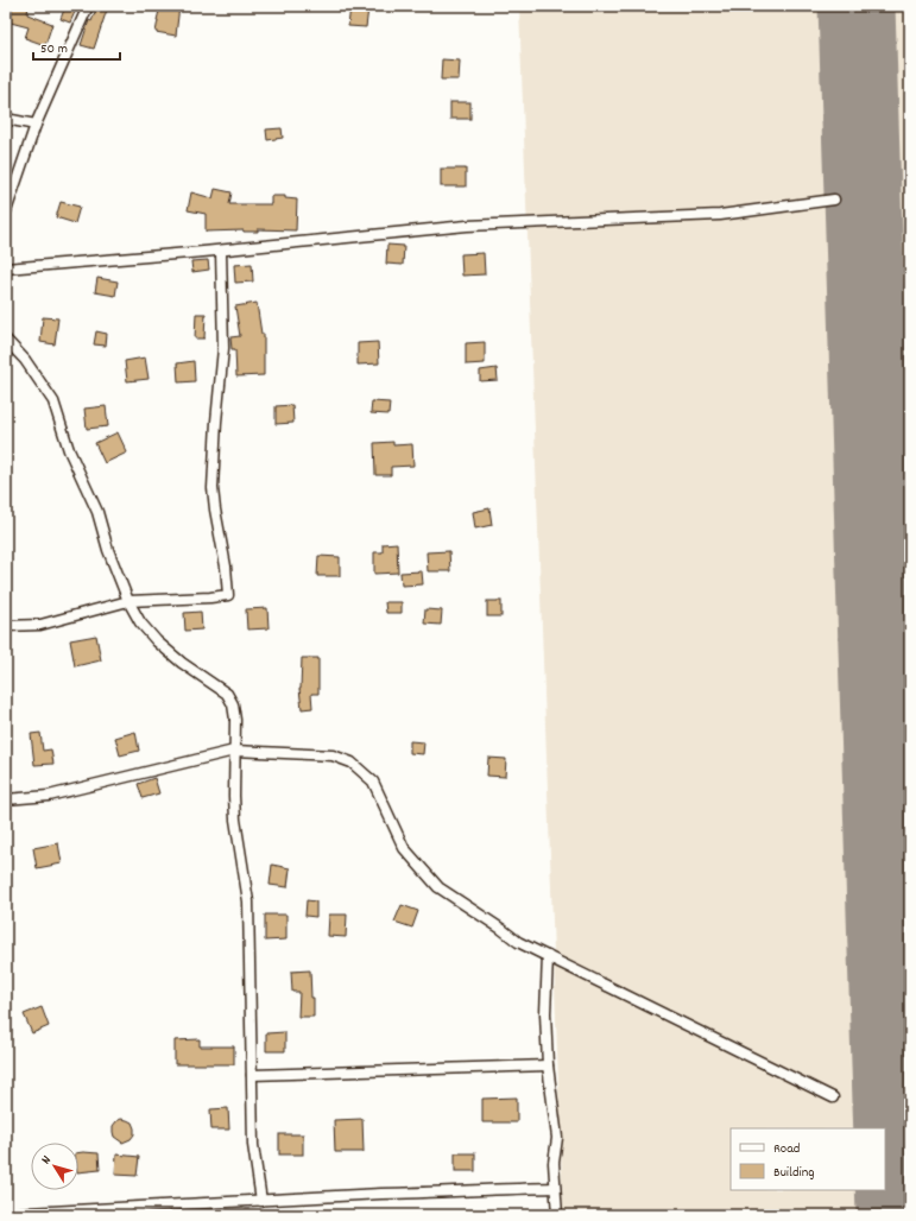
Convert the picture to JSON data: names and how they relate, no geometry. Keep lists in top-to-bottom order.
{
  "legend": ["Road", "Building"],
  "scale_bar": "50 m",
  "north": "top left"
}
